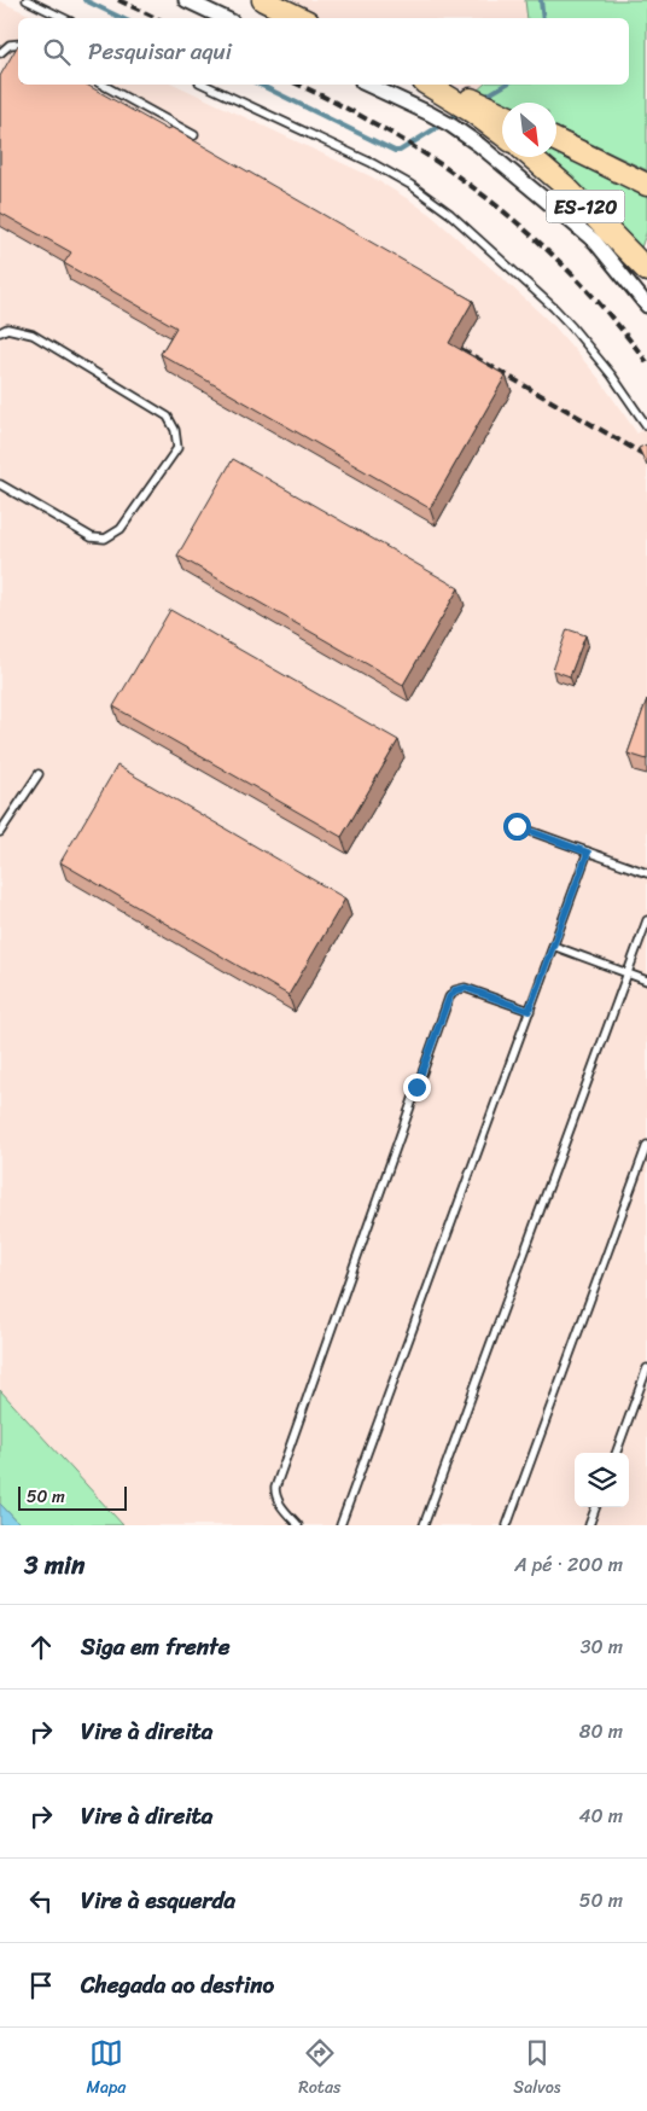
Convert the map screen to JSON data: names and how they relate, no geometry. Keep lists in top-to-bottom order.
{
  "streets": {
    "main road": ["ES-120"]
  },
  "scale_bar": "50 m",
  "north": "bottom right",
  "page": {
    "search": "Pesquisar aqui",
    "scale": "50 m",
    "heading": ["3 min", "A pé · 200 m"],
    "list": [
      ["Siga em frente", "30 m"],
      ["Vire à direita", "80 m"],
      ["Vire à direita", "40 m"],
      ["Vire à esquerda", "50 m"],
      "Chegada ao destino"
    ],
    "nav": ["Mapa", "Rotas", "Salvos"]
  }
}
